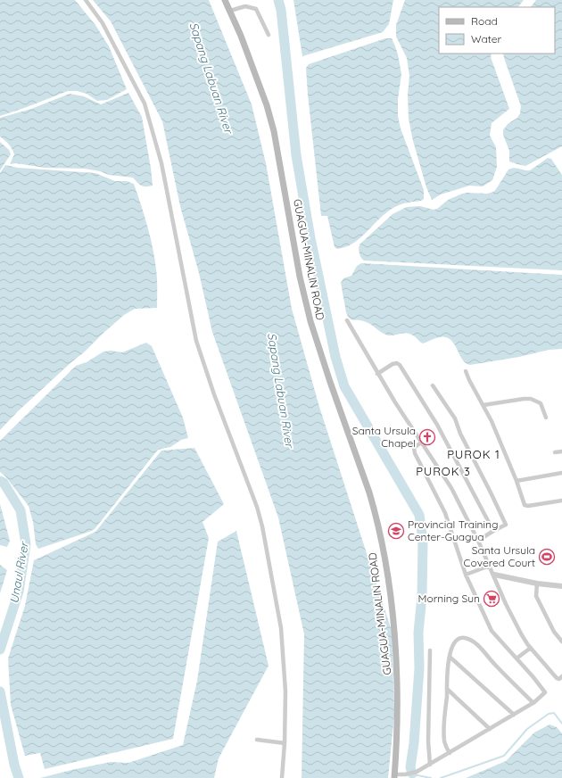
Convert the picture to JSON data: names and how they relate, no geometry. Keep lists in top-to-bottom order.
{
  "streets": {
    "main road": ["GUAGUA-MINALIN ROAD"]
  },
  "districts": ["PUROK 1", "PUROK 3"],
  "water": ["Sapang Labuan River", "Unaul River"],
  "places": {
    "church": ["Santa Ursula Chapel"],
    "school or university": ["Provincial Training Center-Guagua"],
    "sports": ["Santa Ursula Covered Court"],
    "supermarket": ["Morning Sun"]
  },
  "legend": ["Road", "Water"]
}
